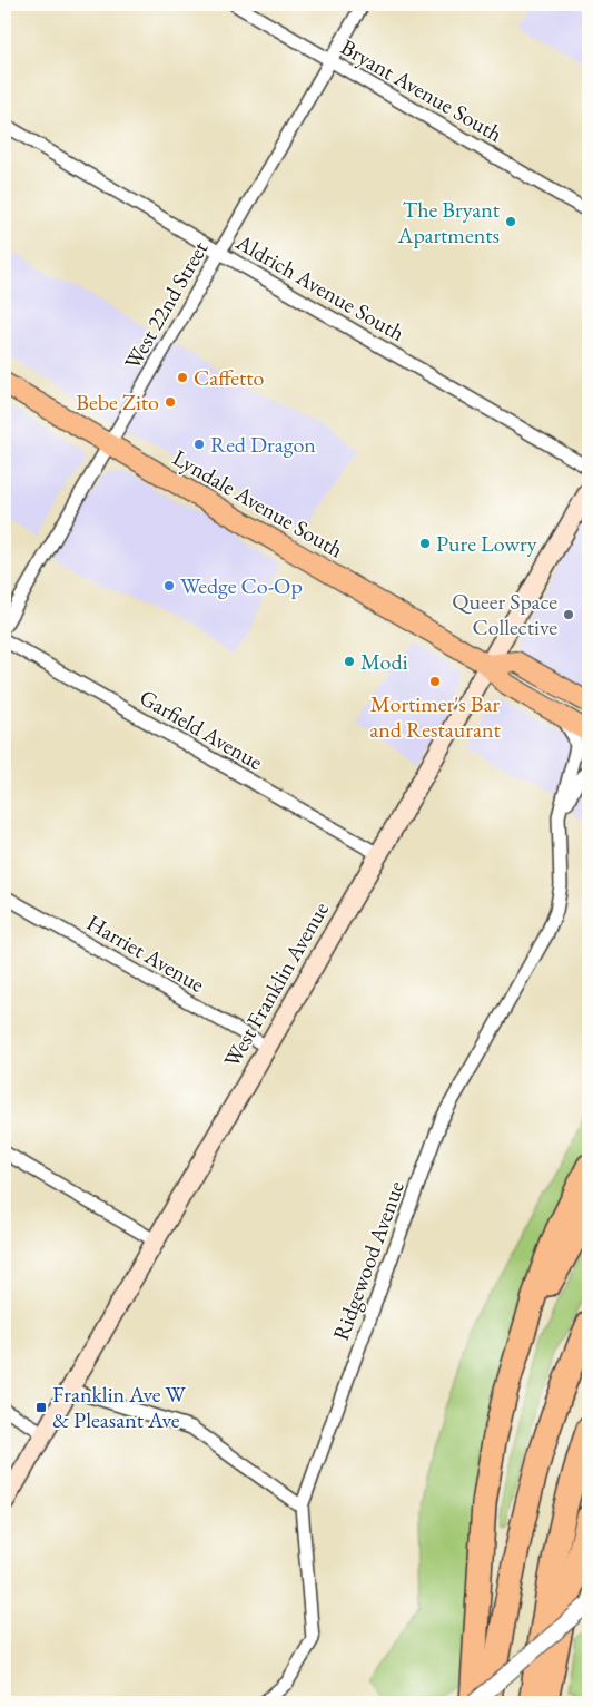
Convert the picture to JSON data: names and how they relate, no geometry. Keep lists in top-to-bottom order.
{
  "streets": {
    "main road": ["Lyndale Avenue South", "West Franklin Avenue"],
    "street": [
      "Bryant Avenue South",
      "Aldrich Avenue South",
      "West 22nd Street",
      "Garfield Avenue",
      "Harriet Avenue",
      "Ridgewood Avenue"
    ]
  },
  "crossings": [
    ["Bryant Avenue South", "West 22nd Street"],
    ["Aldrich Avenue South", "West 22nd Street"],
    ["West 22nd Street", "Lyndale Avenue South"],
    ["Lyndale Avenue South", "West Franklin Avenue"],
    ["Lyndale Avenue South", "Ridgewood Avenue"],
    ["Garfield Avenue", "West Franklin Avenue"],
    ["Harriet Avenue", "West Franklin Avenue"]
  ],
  "places": {
    "other": [
      "The Bryant Apartments",
      "Caffetto",
      "Bebe Zito",
      "Red Dragon",
      "Pure Lowry",
      "Wedge Co-Op",
      "Queer Space Collective",
      "Modi",
      "Mortimer's Bar and Restaurant"
    ],
    "transit": ["Franklin Ave W & Pleasant Ave"]
  }
}
